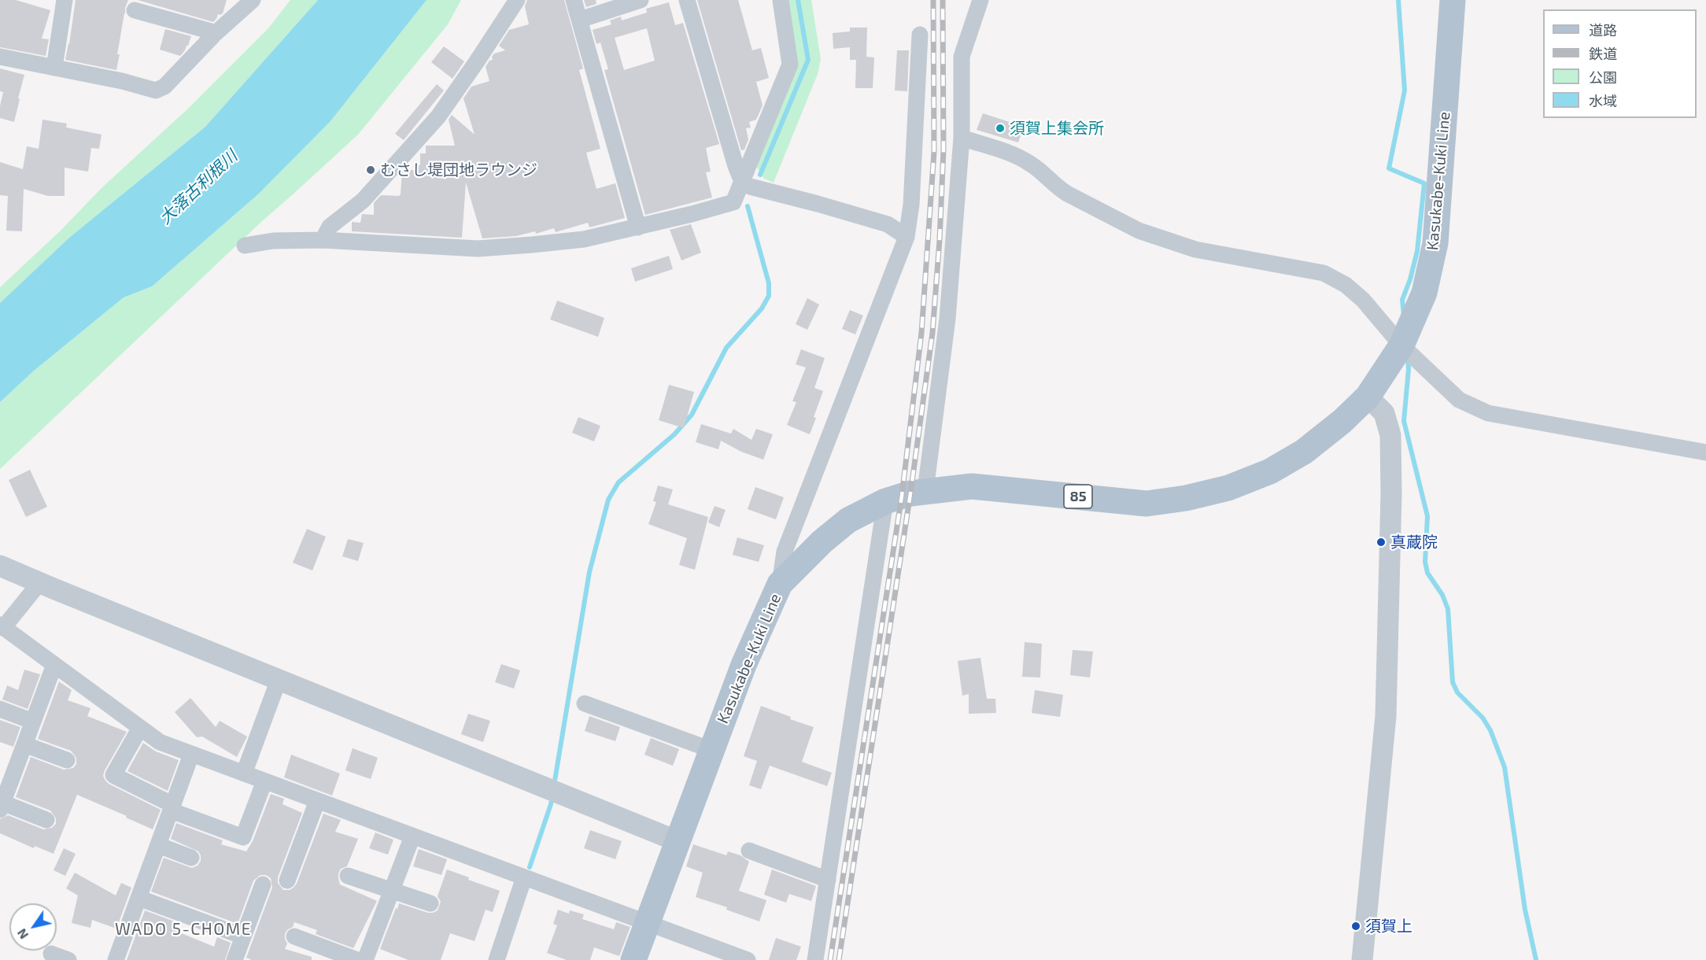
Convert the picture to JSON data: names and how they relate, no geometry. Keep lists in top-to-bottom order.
{
  "streets": {
    "main road": ["Kasukabe-Kuki Line", "85"]
  },
  "districts": ["WADO 5-CHOME"],
  "water": ["大落古利根川"],
  "places": [
    "須賀上集会所",
    "むさし堤団地ラウンジ",
    "真蔵院",
    "須賀上"
  ],
  "legend": [
    "道路",
    "鉄道",
    "公園",
    "水域"
  ],
  "north": "bottom left"
}
